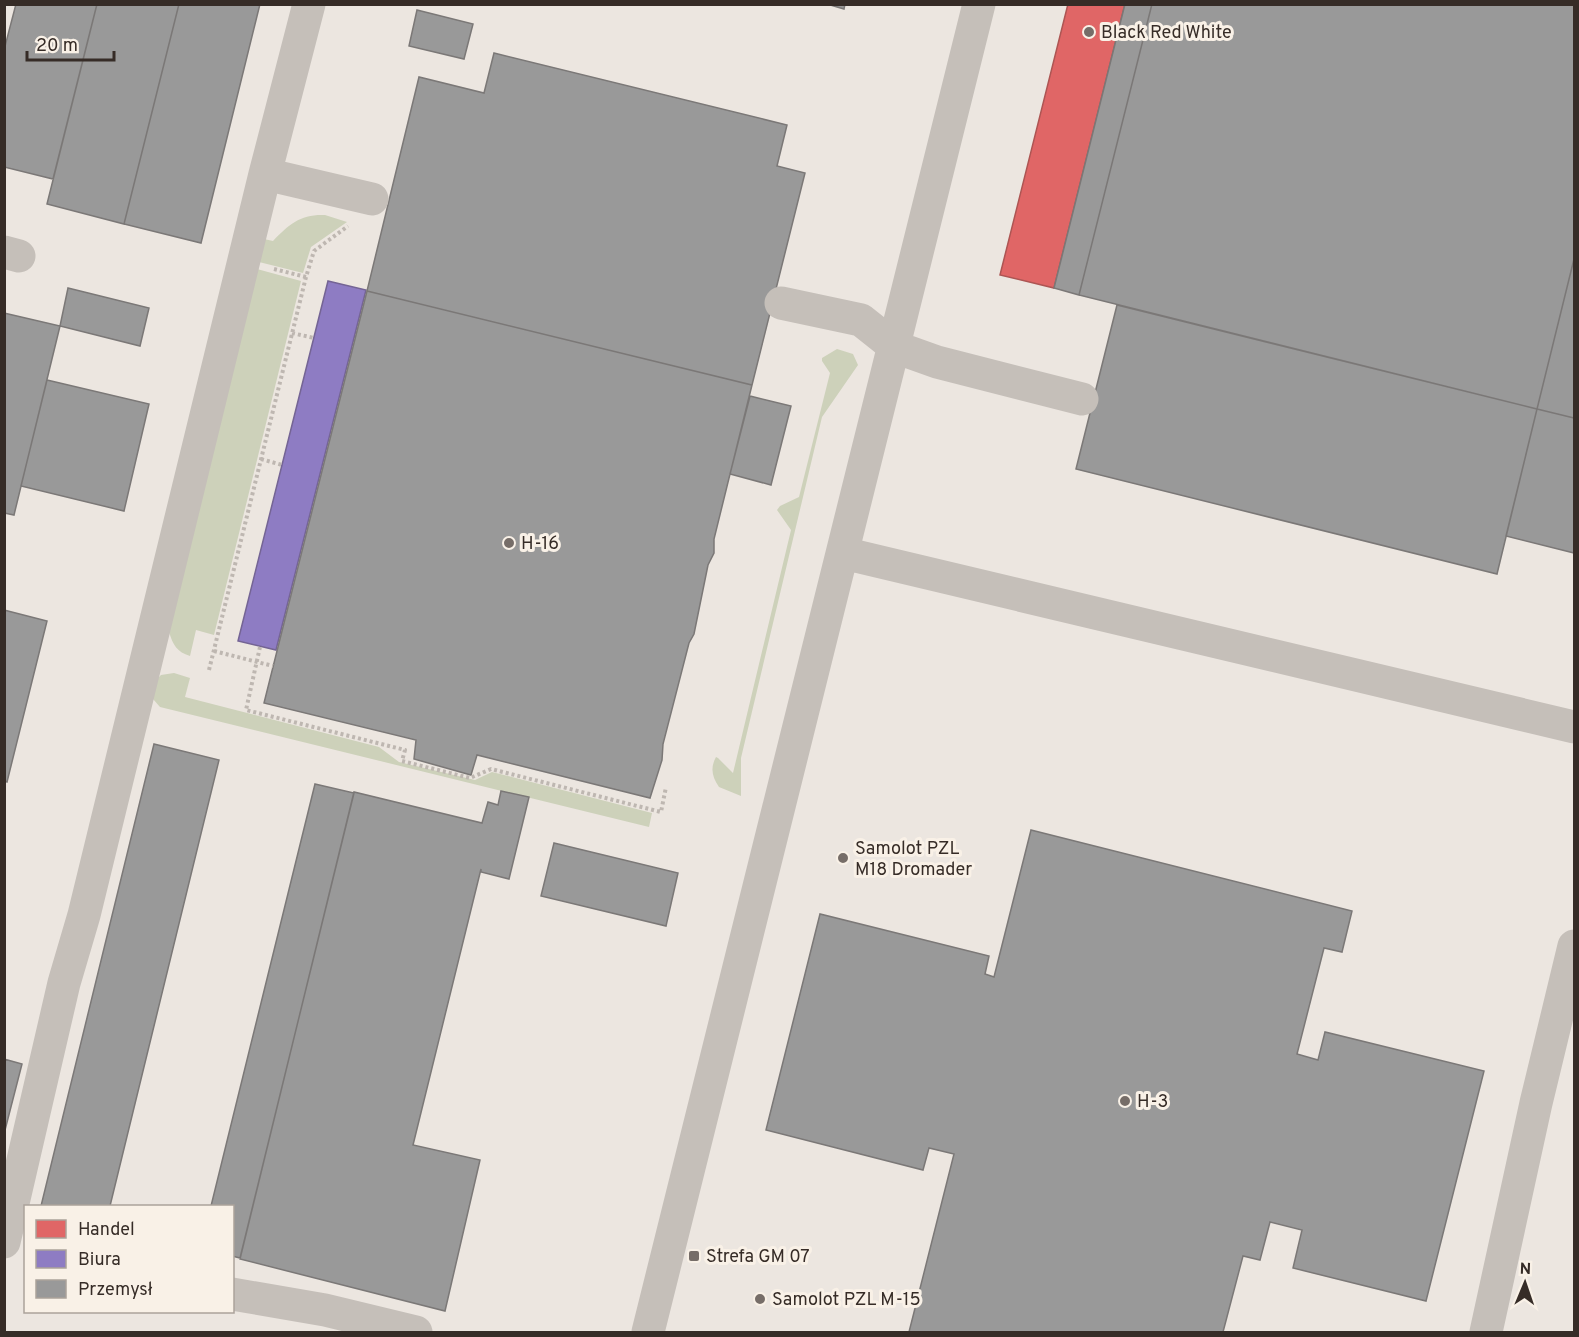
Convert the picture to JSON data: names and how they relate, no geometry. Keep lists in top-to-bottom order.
{
  "places": {
    "other": [
      "Black Red White",
      "H-16",
      "Samolot PZL M18 Dromader",
      "H-3",
      "Samolot PZL M-15"
    ],
    "transit": ["Strefa GM 07"]
  },
  "legend": ["Handel", "Biura", "Przemysł"],
  "scale_bar": "20 m",
  "north": "top"
}
